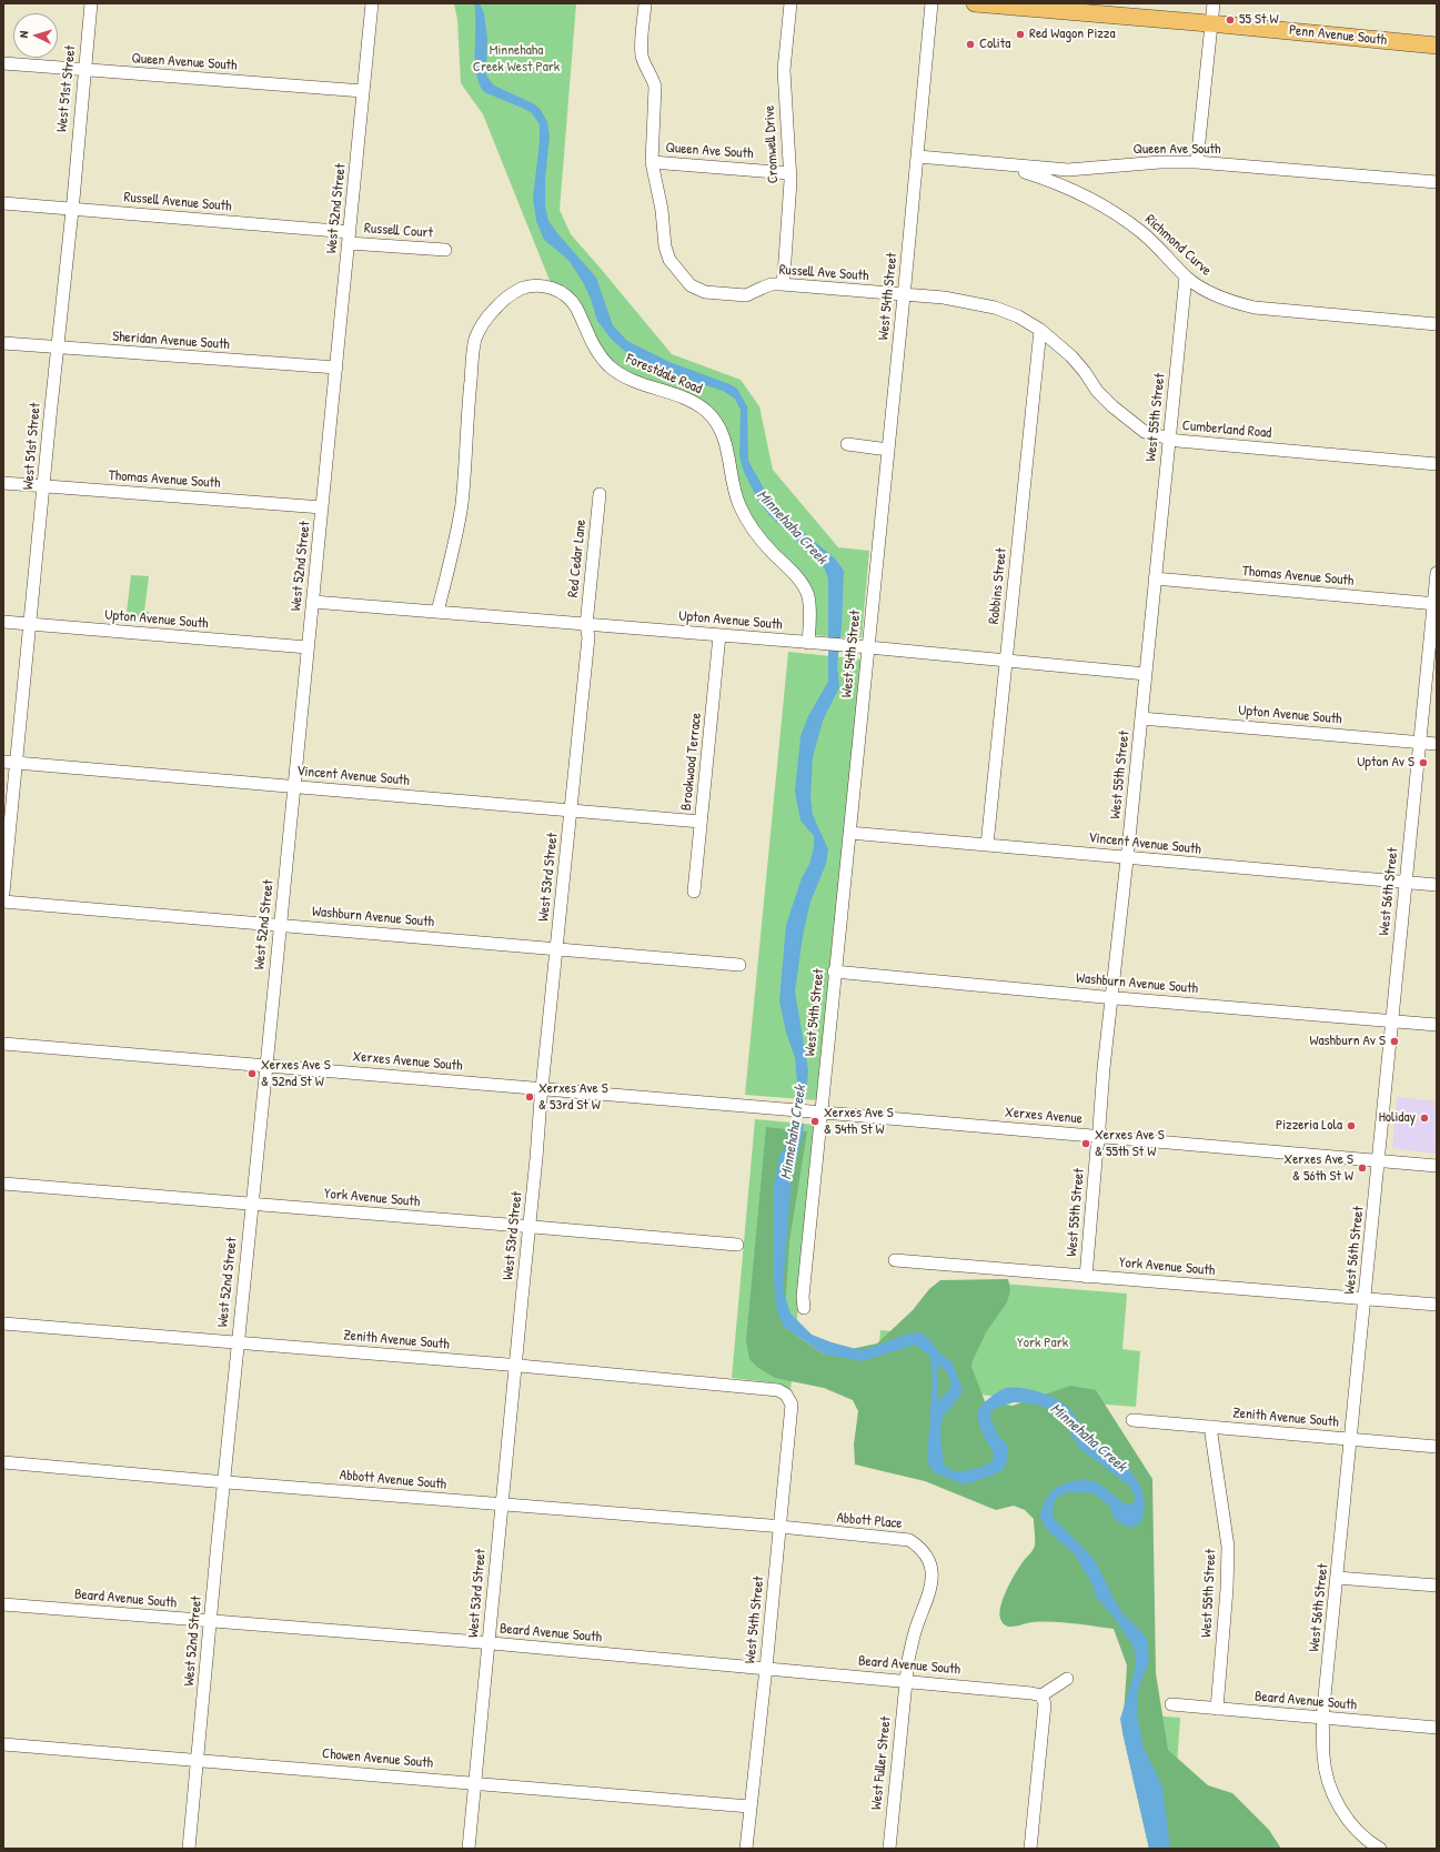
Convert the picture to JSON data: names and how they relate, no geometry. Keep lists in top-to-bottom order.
{
  "streets": {
    "main road": ["Penn Avenue South"],
    "street": [
      "Queen Avenue South",
      "West 51st Street",
      "Cromwell Drive",
      "Queen Ave South",
      "Russell Avenue South",
      "West 52nd Street",
      "Russell Court",
      "Richmond Curve",
      "Russell Ave South",
      "West 54th Street",
      "Sheridan Avenue South",
      "Forestdale Road",
      "West 55th Street",
      "Cumberland Road",
      "Thomas Avenue South",
      "Red Cedar Lane",
      "Robbins Street",
      "Upton Avenue South",
      "Brookwood Terrace",
      "Vincent Avenue South",
      "West 53rd Street",
      "West 56th Street",
      "Washburn Avenue South",
      "Xerxes Avenue South",
      "Xerxes Avenue",
      "York Avenue South",
      "Zenith Avenue South",
      "Abbott Avenue South",
      "Abbott Place",
      "Beard Avenue South",
      "Chowen Avenue South",
      "West Fuller Street"
    ]
  },
  "crossings": [
    ["Queen Avenue South", "West 51st Street"],
    ["Queen Avenue South", "West 52nd Street"],
    ["West 51st Street", "Russell Avenue South"],
    ["West 51st Street", "Sheridan Avenue South"],
    ["West 51st Street", "Thomas Avenue South"],
    ["West 51st Street", "Upton Avenue South"],
    ["West 51st Street", "Vincent Avenue South"],
    ["Cromwell Drive", "Queen Ave South"],
    ["Cromwell Drive", "Russell Ave South"],
    ["Queen Ave South", "Richmond Curve"],
    ["Queen Ave South", "Russell Ave South"],
    ["Queen Ave South", "West 54th Street"],
    ["Russell Avenue South", "West 52nd Street"],
    ["Russell Avenue South", "Russell Court"],
    ["West 52nd Street", "Russell Court"],
    ["West 52nd Street", "Sheridan Avenue South"],
    ["West 52nd Street", "Thomas Avenue South"],
    ["West 52nd Street", "Upton Avenue South"],
    ["West 52nd Street", "Vincent Avenue South"],
    ["West 52nd Street", "Washburn Avenue South"],
    ["West 52nd Street", "Xerxes Avenue South"],
    ["West 52nd Street", "York Avenue South"],
    ["West 52nd Street", "Zenith Avenue South"],
    ["West 52nd Street", "Abbott Avenue South"],
    ["West 52nd Street", "Beard Avenue South"],
    ["West 52nd Street", "Chowen Avenue South"],
    ["Richmond Curve", "West 55th Street"],
    ["Russell Ave South", "West 54th Street"],
    ["Russell Ave South", "Cumberland Road"],
    ["West 54th Street", "Cumberland Road"],
    ["West 54th Street", "Upton Avenue South"],
    ["West 54th Street", "Vincent Avenue South"],
    ["West 54th Street", "Washburn Avenue South"],
    ["West 54th Street", "Xerxes Avenue"],
    ["West 54th Street", "Zenith Avenue South"],
    ["West 54th Street", "Abbott Avenue South"],
    ["West 54th Street", "Abbott Place"],
    ["West 54th Street", "Beard Avenue South"],
    ["West 54th Street", "Chowen Avenue South"],
    ["Forestdale Road", "Upton Avenue South"],
    ["West 55th Street", "Cumberland Road"],
    ["West 55th Street", "Thomas Avenue South"],
    ["West 55th Street", "Upton Avenue South"],
    ["West 55th Street", "Vincent Avenue South"],
    ["West 55th Street", "Washburn Avenue South"],
    ["West 55th Street", "Xerxes Avenue"],
    ["West 55th Street", "York Avenue South"],
    ["West 55th Street", "Zenith Avenue South"],
    ["West 55th Street", "Beard Avenue South"],
    ["Cumberland Road", "Robbins Street"],
    ["Thomas Avenue South", "West 56th Street"],
    ["Red Cedar Lane", "Upton Avenue South"],
    ["Red Cedar Lane", "West 53rd Street"],
    ["Robbins Street", "Upton Avenue South"],
    ["Robbins Street", "Vincent Avenue South"],
    ["Upton Avenue South", "Brookwood Terrace"],
    ["Upton Avenue South", "West 53rd Street"],
    ["Upton Avenue South", "West 56th Street"],
    ["Brookwood Terrace", "Vincent Avenue South"],
    ["Vincent Avenue South", "West 53rd Street"],
    ["Vincent Avenue South", "West 56th Street"],
    ["West 53rd Street", "Washburn Avenue South"],
    ["West 53rd Street", "Xerxes Avenue South"],
    ["West 53rd Street", "York Avenue South"],
    ["West 53rd Street", "Zenith Avenue South"],
    ["West 53rd Street", "Abbott Avenue South"],
    ["West 53rd Street", "Beard Avenue South"],
    ["West 53rd Street", "Chowen Avenue South"],
    ["West 56th Street", "Washburn Avenue South"],
    ["West 56th Street", "Xerxes Avenue"],
    ["West 56th Street", "York Avenue South"],
    ["West 56th Street", "Zenith Avenue South"],
    ["West 56th Street", "Beard Avenue South"],
    ["Xerxes Avenue South", "Xerxes Avenue"],
    ["Abbott Avenue South", "Abbott Place"],
    ["Abbott Place", "Beard Avenue South"],
    ["Abbott Place", "West Fuller Street"],
    ["Beard Avenue South", "West Fuller Street"]
  ],
  "water": ["Minnehaha Creek"],
  "parks": ["Minnehaha Creek West Park", "York Park"],
  "places": [
    "55 St W",
    "Red Wagon Pizza",
    "Colita",
    "Upton Av S",
    "Washburn Av S",
    "Xerxes Ave S & 52nd St W",
    "Xerxes Ave S & 53rd St W",
    "Holiday",
    "Xerxes Ave S & 54th St W",
    "Pizzeria Lola",
    "Xerxes Ave S & 55th St W",
    "Xerxes Ave S & 56th St W"
  ],
  "north": "left"
}
